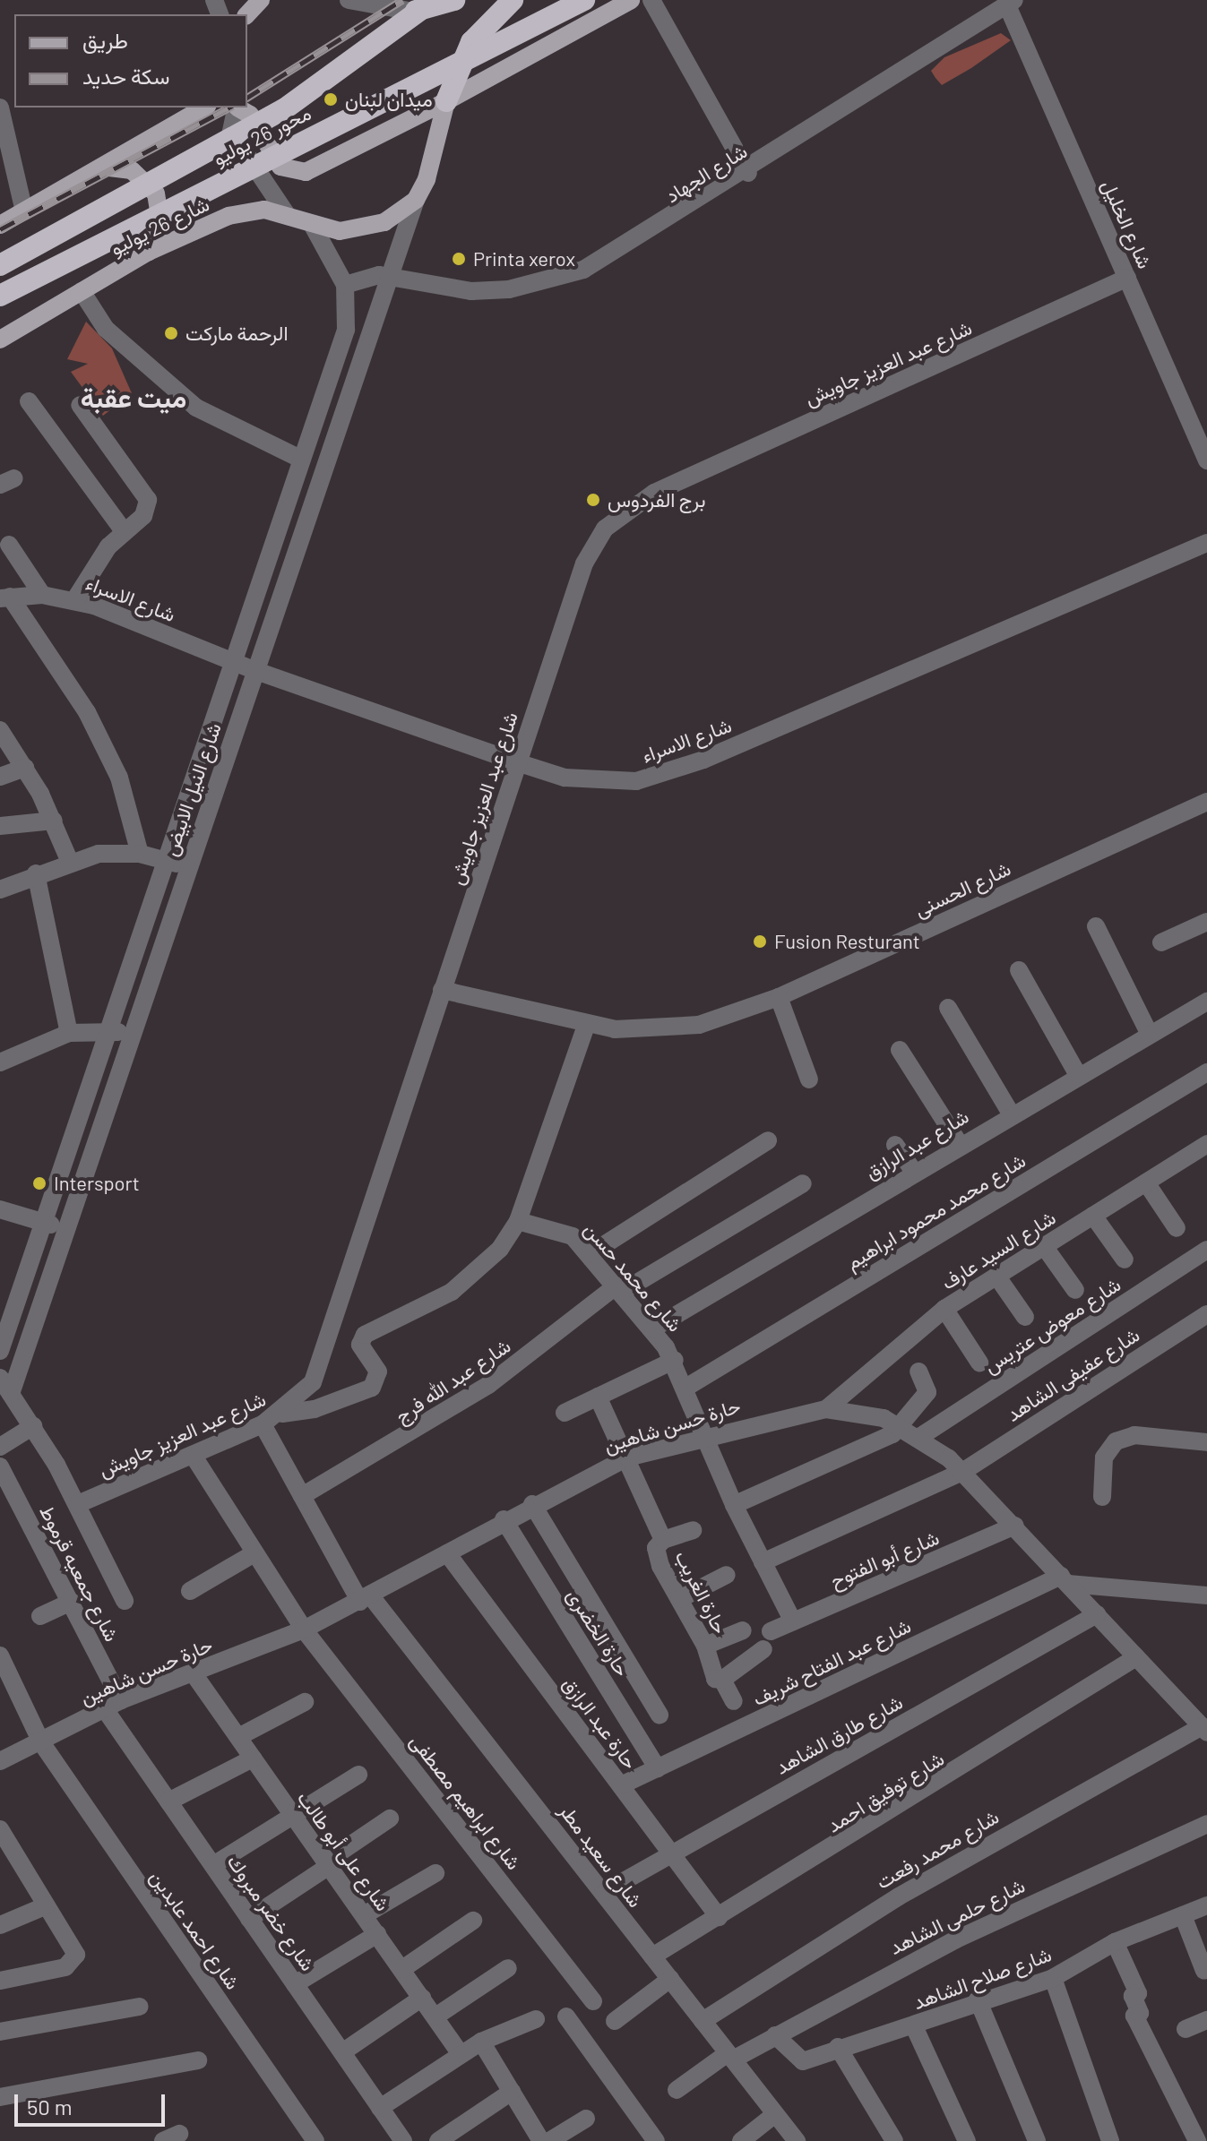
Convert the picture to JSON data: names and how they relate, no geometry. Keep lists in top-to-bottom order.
{
  "streets": {
    "highway": ["محور 26 يوليو"],
    "main road": ["شارع 26 يوليو"],
    "street": [
      "شارع الجهاد",
      "شارع الخليل",
      "شارع عبد العزيز جاويش",
      "شارع الاسراء",
      "شارع النيل الابيض",
      "شارع الحسنى",
      "شارع عبد الرازق",
      "شارع محمد محمود ابراهيم",
      "شارع السيد عارف",
      "شارع محمد حسن",
      "شارع معوض عتريس",
      "شارع عفيفى الشاهد",
      "شارع عبد الله فرج",
      "حارة حسن شاهين",
      "شارع أبو الفتوح",
      "شارع جمعيه قرموط",
      "حارة الغريب",
      "حارة الخضرى",
      "شارع عبد الفتاح شريف",
      "حارة عبد الرازق",
      "شارع طارق الشاهد",
      "شارع توفيق احمد",
      "شارع ابراهيم مصطفى",
      "شارع محمد رفعت",
      "شارع على أبو طالب",
      "شارع سعيد مطر",
      "شارع خضر مبروك",
      "شارع حلمى الشاهد",
      "شارع احمد عابدين",
      "شارع صلاح الشاهد"
    ]
  },
  "crossings": [
    ["شارع الجهاد", "شارع الخليل"],
    ["شارع الجهاد", "شارع النيل الابيض"],
    ["شارع الخليل", "شارع عبد العزيز جاويش"],
    ["شارع 26 يوليو", "شارع النيل الابيض"],
    ["شارع عبد العزيز جاويش", "شارع الاسراء"],
    ["شارع عبد العزيز جاويش", "شارع الحسنى"],
    ["شارع عبد العزيز جاويش", "شارع ابراهيم مصطفى"],
    ["شارع عبد العزيز جاويش", "شارع سعيد مطر"],
    ["شارع الاسراء", "شارع النيل الابيض"],
    ["شارع عبد الرازق", "شارع محمد حسن"],
    ["شارع محمد محمود ابراهيم", "شارع محمد حسن"],
    ["شارع السيد عارف", "حارة حسن شاهين"],
    ["شارع محمد حسن", "شارع عفيفى الشاهد"],
    ["شارع محمد حسن", "شارع عبد الله فرج"],
    ["شارع محمد حسن", "حارة حسن شاهين"],
    ["شارع محمد حسن", "شارع أبو الفتوح"],
    ["شارع معوض عتريس", "حارة حسن شاهين"],
    ["شارع عفيفى الشاهد", "حارة حسن شاهين"],
    ["شارع عبد الله فرج", "شارع سعيد مطر"],
    ["حارة حسن شاهين", "شارع أبو الفتوح"],
    ["حارة حسن شاهين", "شارع جمعيه قرموط"],
    ["حارة حسن شاهين", "حارة الغريب"],
    ["حارة حسن شاهين", "حارة الخضرى"],
    ["حارة حسن شاهين", "شارع عبد الفتاح شريف"],
    ["حارة حسن شاهين", "حارة عبد الرازق"],
    ["حارة حسن شاهين", "شارع طارق الشاهد"],
    ["حارة حسن شاهين", "شارع توفيق احمد"],
    ["حارة حسن شاهين", "شارع ابراهيم مصطفى"],
    ["حارة حسن شاهين", "شارع محمد رفعت"],
    ["حارة حسن شاهين", "شارع على أبو طالب"],
    ["حارة حسن شاهين", "شارع سعيد مطر"],
    ["حارة حسن شاهين", "شارع خضر مبروك"],
    ["حارة حسن شاهين", "شارع احمد عابدين"],
    ["شارع جمعيه قرموط", "شارع خضر مبروك"],
    ["حارة الخضرى", "شارع عبد الفتاح شريف"],
    ["شارع عبد الفتاح شريف", "حارة عبد الرازق"],
    ["حارة عبد الرازق", "شارع طارق الشاهد"],
    ["حارة عبد الرازق", "شارع توفيق احمد"],
    ["شارع طارق الشاهد", "شارع سعيد مطر"],
    ["شارع توفيق احمد", "شارع سعيد مطر"],
    ["شارع محمد رفعت", "شارع سعيد مطر"],
    ["شارع سعيد مطر", "شارع حلمى الشاهد"],
    ["شارع حلمى الشاهد", "شارع صلاح الشاهد"]
  ],
  "districts": ["ميت عقبة"],
  "places": [
    "ميدان لبنان",
    "Printa xerox",
    "الرحمة ماركت",
    "برج الفردوس",
    "Fusion Resturant",
    "Intersport"
  ],
  "legend": ["طريق", "سكة حديد"],
  "scale_bar": "50 m"
}
